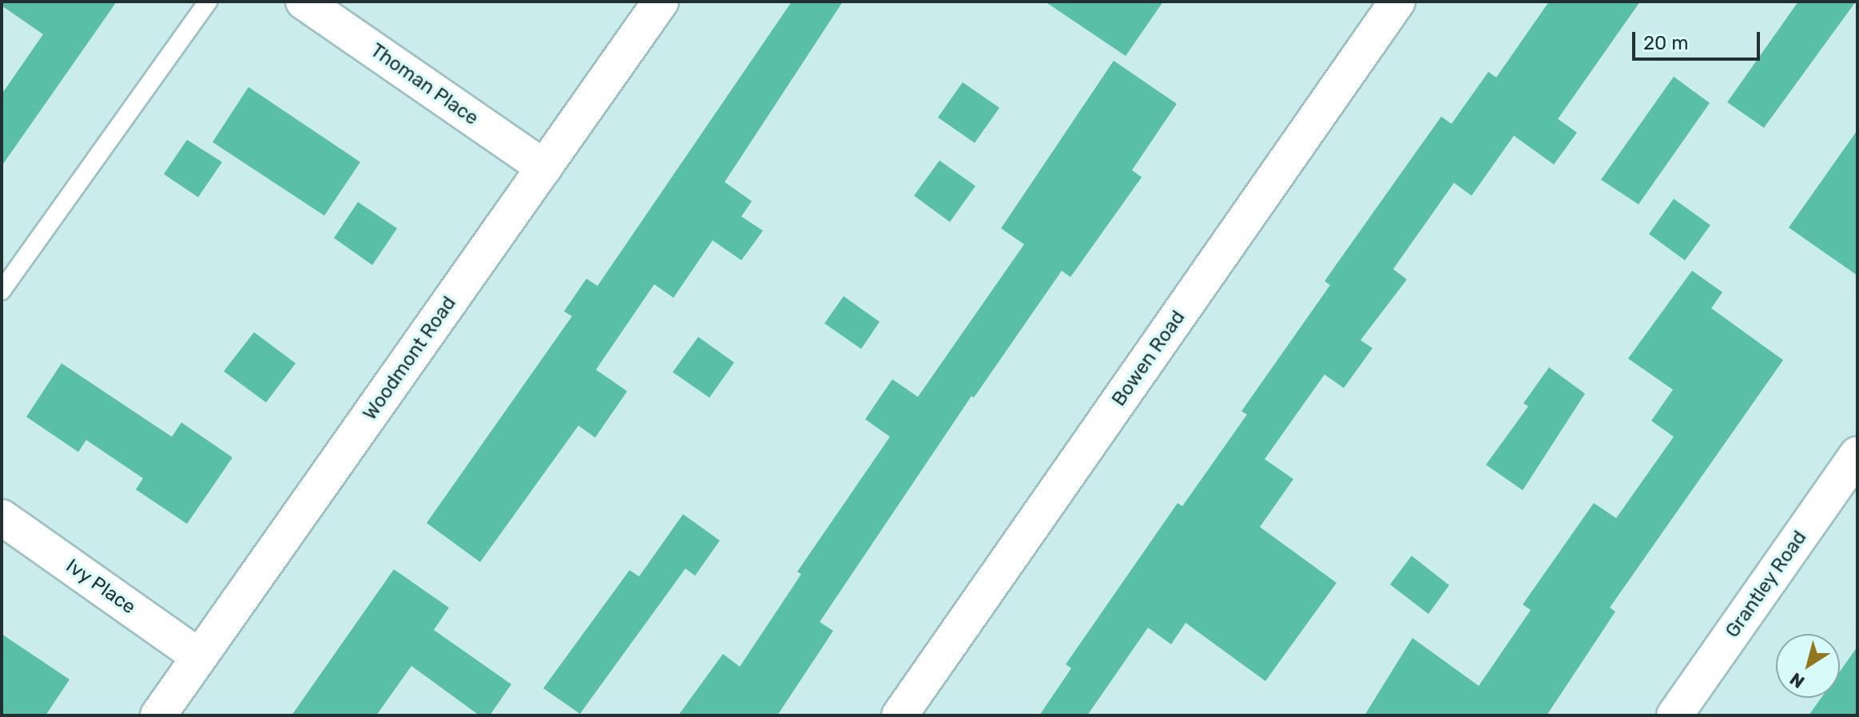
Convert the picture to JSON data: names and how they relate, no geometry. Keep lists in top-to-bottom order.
{
  "streets": {
    "street": [
      "Thoman Place",
      "Woodmont Road",
      "Bowen Road",
      "Grantley Road",
      "Ivy Place"
    ]
  },
  "crossings": [
    ["Thoman Place", "Woodmont Road"],
    ["Woodmont Road", "Ivy Place"]
  ],
  "scale_bar": "20 m",
  "north": "bottom left"
}
